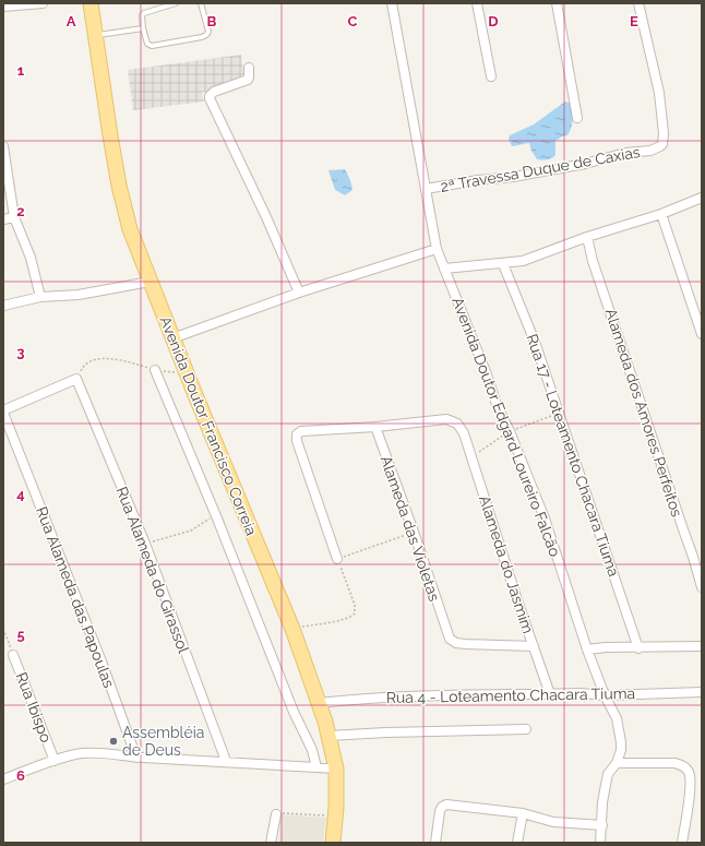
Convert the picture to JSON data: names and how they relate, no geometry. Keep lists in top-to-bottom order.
{
  "streets": {
    "main road": ["Avenida Doutor Francisco Correia"],
    "street": [
      "2ª Travessa Duque de Caxias",
      "Alameda dos Amores Perfeitos",
      "Avenida Doutor Edgard Loureiro Falcão",
      "Rua 17 - Loteamento Chacara Tiuma",
      "Alameda das Violetas",
      "Alameda do Jasmim",
      "Rua Alameda do Girassol",
      "Rua Alameda das Papoulas",
      "Rua 4 - Loteamento Chacara Tiuma",
      "Rua Ibispo"
    ]
  },
  "crossings": [
    ["2ª Travessa Duque de Caxias", "Avenida Doutor Edgard Loureiro Falcão"],
    ["Avenida Doutor Francisco Correia", "Rua 4 - Loteamento Chacara Tiuma"],
    ["Avenida Doutor Edgard Loureiro Falcão", "Rua 4 - Loteamento Chacara Tiuma"],
    ["Alameda das Violetas", "Alameda do Jasmim"],
    ["Alameda do Jasmim", "Rua 4 - Loteamento Chacara Tiuma"]
  ],
  "places": ["Assembléia de Deus"],
  "grid": {
    "columns": [
      "A",
      "B",
      "C",
      "D",
      "E"
    ],
    "rows": [
      "1",
      "2",
      "3",
      "4",
      "5",
      "6"
    ]
  }
}
